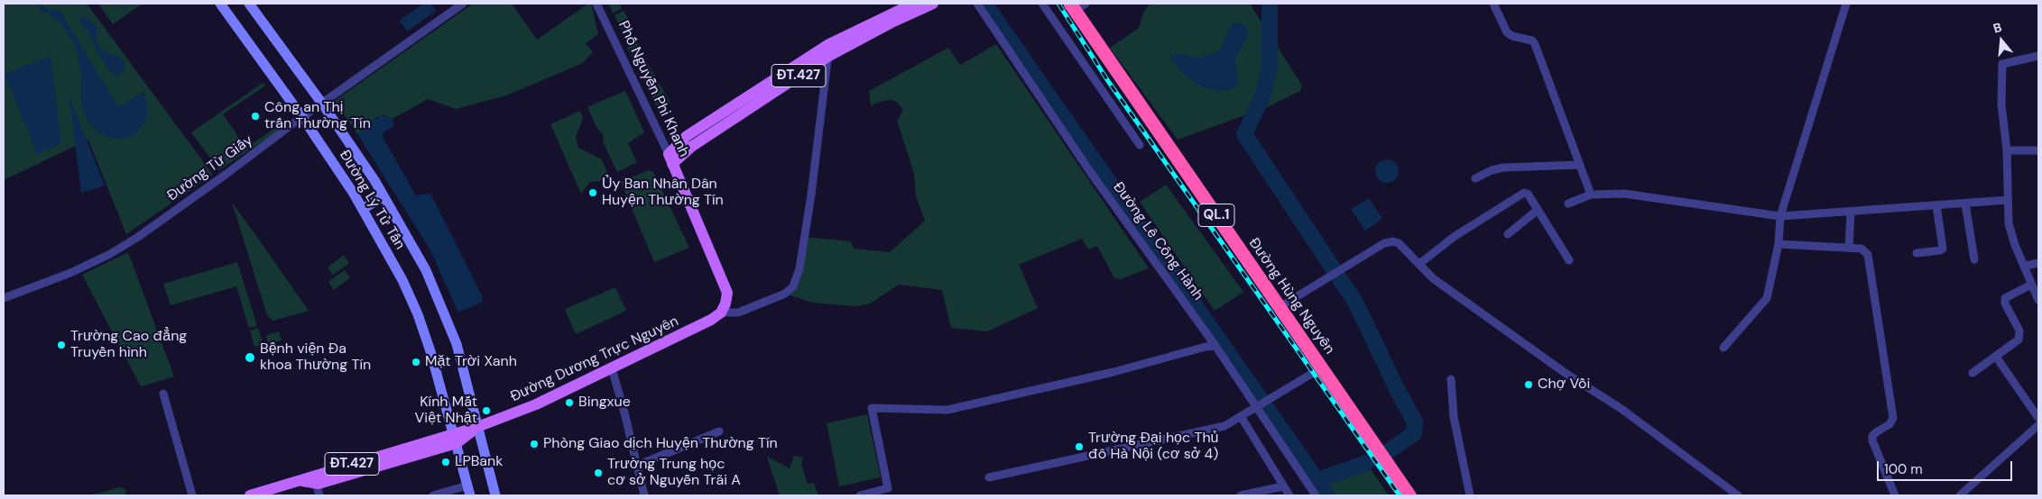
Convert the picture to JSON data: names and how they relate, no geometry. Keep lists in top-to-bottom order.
{
  "streets": {
    "highway": ["QL.1", "Đường Hùng Nguyên"],
    "main road": ["ĐT.427", "Phố Nguyễn Phi Khanh", "Đường Dương Trực Nguyên"],
    "street": ["Đường Từ Giấy", "Đường Lý Tử Tấn", "Đường Lê Công Hành"]
  },
  "crossings": [
    ["ĐT.427", "Phố Nguyễn Phi Khanh"],
    ["Phố Nguyễn Phi Khanh", "Đường Dương Trực Nguyên"],
    ["Đường Từ Giấy", "Đường Lý Tử Tấn"],
    ["Đường Lý Tử Tấn", "Đường Dương Trực Nguyên"]
  ],
  "places": [
    "Công an Thị trấn Thường Tín",
    "Ủy Ban Nhân Dân Huyện Thường Tín",
    "Trường Cao đẳng Truyền hình",
    "Bệnh viện Đa khoa Thường Tín",
    "Mặt Trời Xanh",
    "Chợ Vồi",
    "Bingxue",
    "Kính Mắt Việt Nhật",
    "Phòng Giao dịch Huyện Thường Tín",
    "Trường Đại học Thủ đô Hà Nội (cơ sở 4)",
    "LPBank",
    "Trường Trung học cơ sở Nguyễn Trãi A"
  ],
  "scale_bar": "100 m",
  "north": "top"
}
